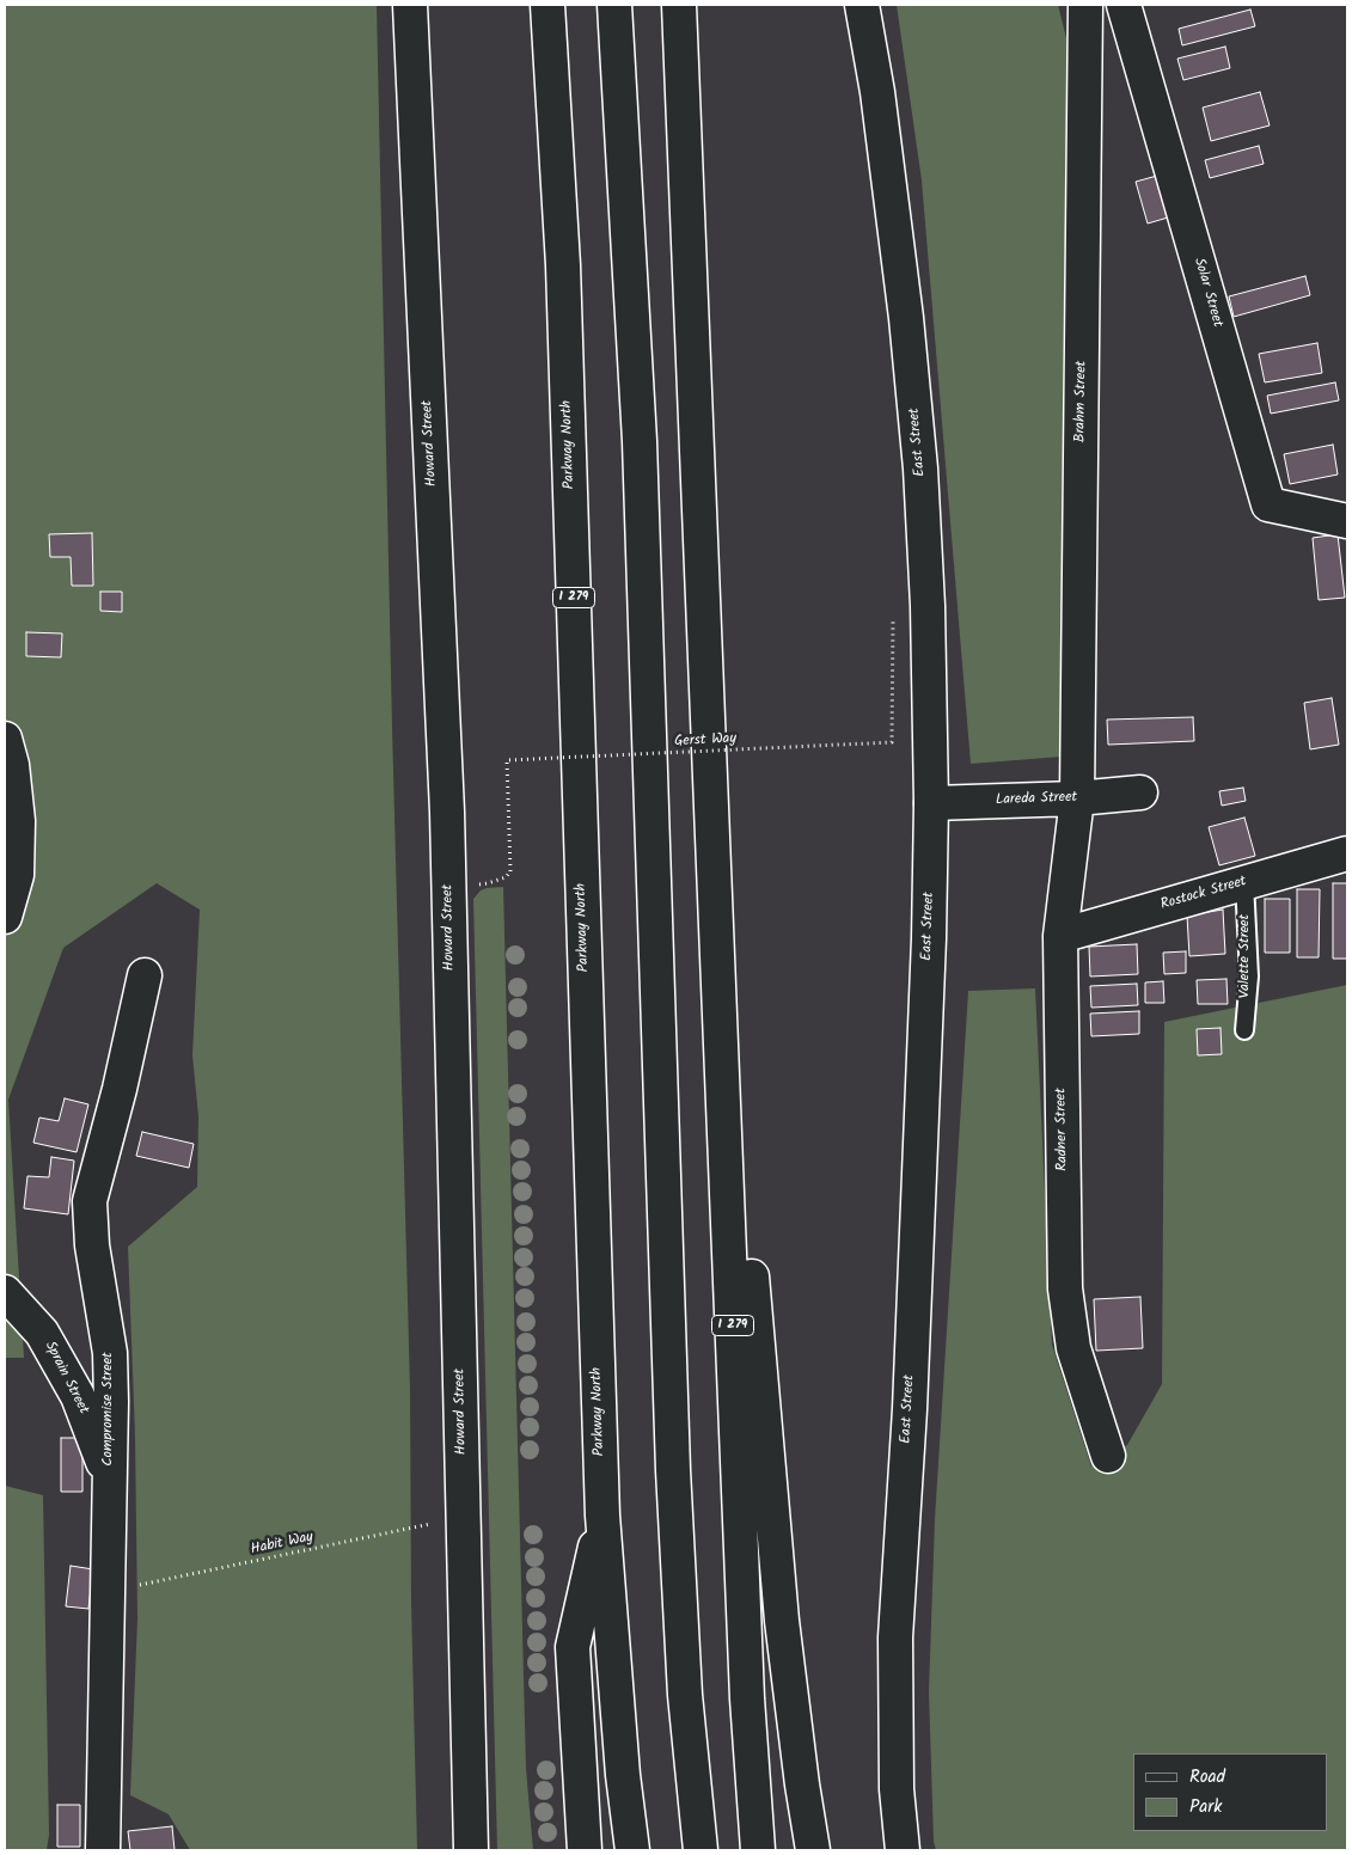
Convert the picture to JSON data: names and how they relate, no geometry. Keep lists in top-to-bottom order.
{
  "streets": {
    "main road": [
      "Solar Street",
      "Brahm Street",
      "East Street",
      "Howard Street",
      "Parkway North",
      "I 279",
      "Lareda Street",
      "Rostock Street",
      "Radner Street",
      "Sprain Street",
      "Compromise Street"
    ],
    "lane": ["Valette Street"],
    "path": ["Gerst Way", "Habit Way"]
  },
  "crossings": [
    ["Brahm Street", "Lareda Street"],
    ["Brahm Street", "Radner Street"],
    ["East Street", "Lareda Street"],
    ["Howard Street", "Habit Way"],
    ["Lareda Street", "Radner Street"],
    ["Rostock Street", "Valette Street"],
    ["Rostock Street", "Radner Street"],
    ["Sprain Street", "Compromise Street"],
    ["Compromise Street", "Habit Way"]
  ],
  "legend": ["Road", "Park"]
}
